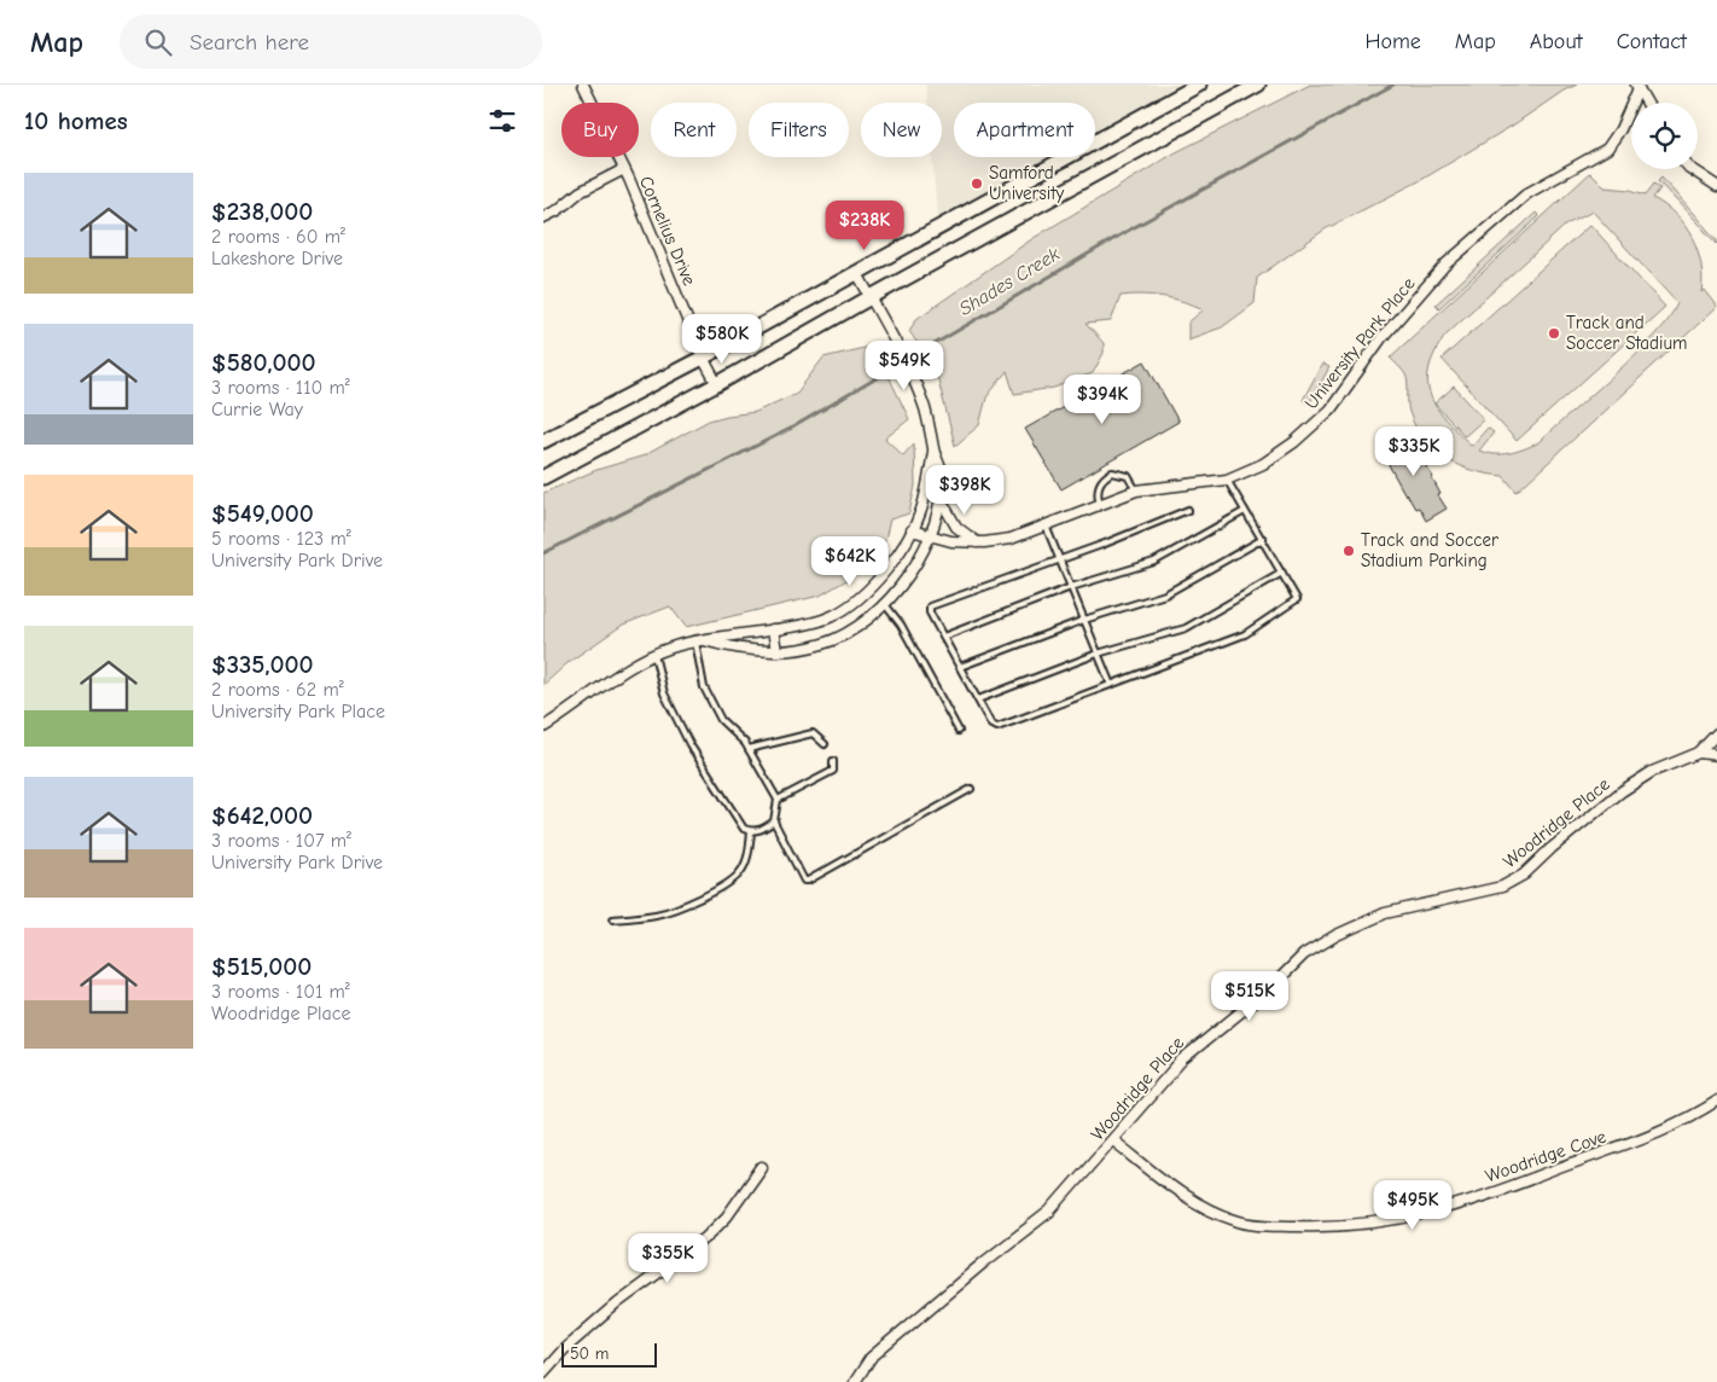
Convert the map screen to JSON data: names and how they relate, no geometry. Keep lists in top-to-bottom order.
{
  "streets": {
    "street": [
      "Cornelius Drive",
      "University Park Place",
      "Woodridge Place",
      "Woodridge Cove"
    ]
  },
  "crossings": [
    ["Woodridge Place", "Woodridge Cove"]
  ],
  "water": ["Shades Creek"],
  "places": ["Samford University", "Track and Soccer Stadium", "Track and Soccer Stadium Parking"],
  "scale_bar": "50 m",
  "page": {
    "header": "Map",
    "search": "Search here",
    "nav": [
      "Home",
      "Map",
      "About",
      "Contact"
    ],
    "heading": "10 homes",
    "chip": [
      "Buy",
      "Rent",
      "Filters",
      "New",
      "Apartment"
    ],
    "list": [
      {
        "name": "$238,000",
        "note": "2 rooms · 60 m² · Lakeshore Drive"
      },
      {
        "name": "$580,000",
        "note": "3 rooms · 110 m² · Currie Way"
      },
      {
        "name": "$549,000",
        "note": "5 rooms · 123 m² · University Park Drive"
      },
      {
        "name": "$335,000",
        "note": "2 rooms · 62 m² · University Park Place"
      },
      {
        "name": "$642,000",
        "note": "3 rooms · 107 m² · University Park Drive"
      },
      {
        "name": "$515,000",
        "note": "3 rooms · 101 m² · Woodridge Place"
      }
    ],
    "price": [
      "$238K",
      "$580K",
      "$549K",
      "$394K",
      "$335K",
      "$398K",
      "$642K",
      "$515K",
      "$495K",
      "$355K"
    ],
    "scale": "50 m"
  }
}
